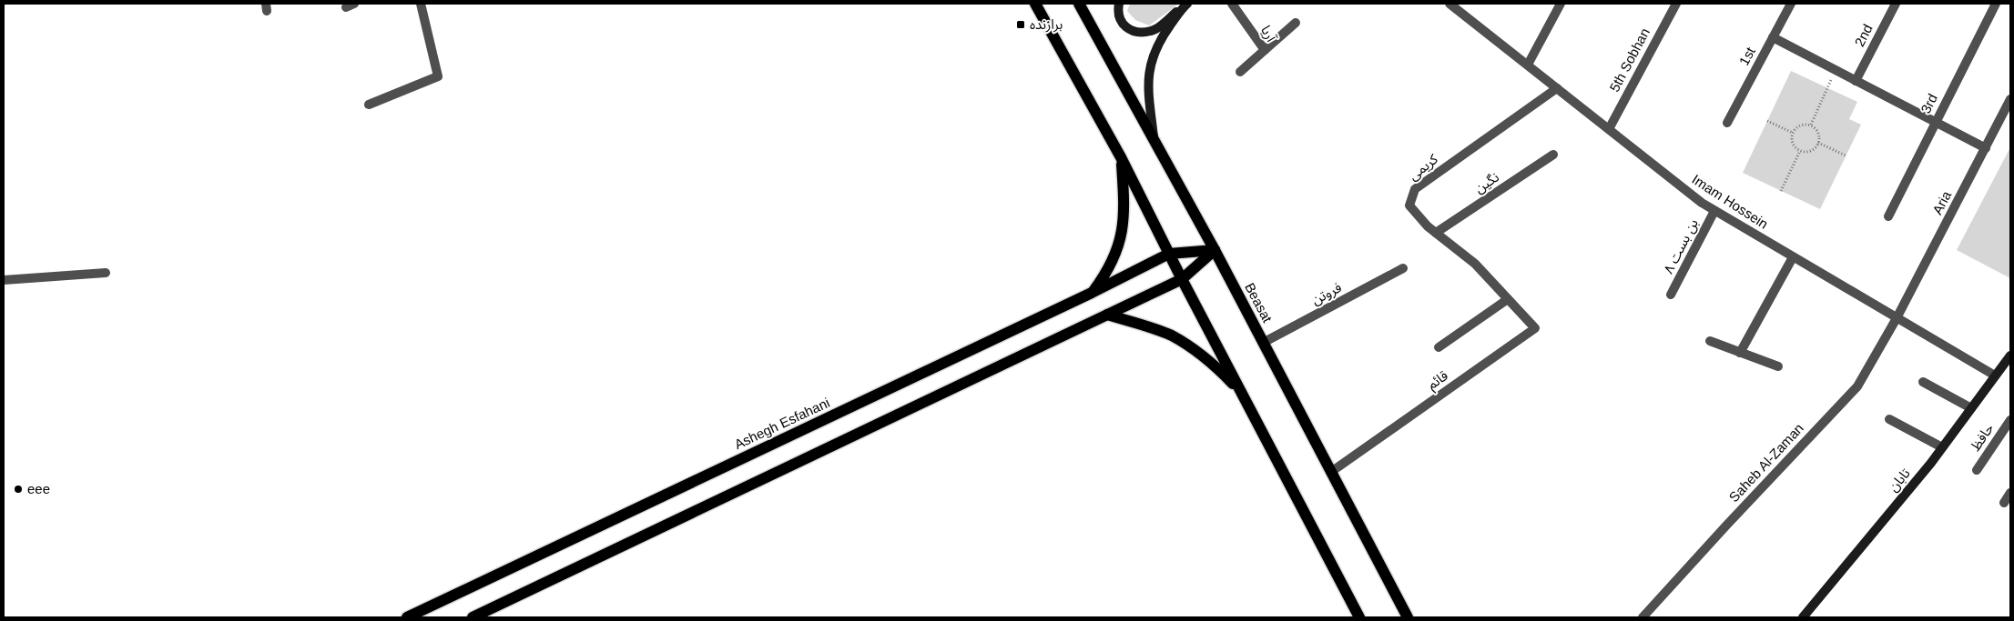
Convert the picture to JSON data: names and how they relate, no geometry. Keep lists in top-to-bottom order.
{
  "streets": {
    "main road": ["Beasat", "Ashegh Esfahani"],
    "street": [
      "آریا",
      "2nd",
      "1st",
      "5th Sobhan",
      "3rd",
      "کریمی",
      "نگین",
      "Imam Hossein",
      "Aria",
      "بن بست ۸",
      "فروتن",
      "قائم",
      "حافظ",
      "Saheb Al-Zaman",
      "تابان"
    ]
  },
  "crossings": [
    ["5th Sobhan", "Imam Hossein"],
    ["کریمی", "نگین"],
    ["کریمی", "Imam Hossein"],
    ["کریمی", "قائم"],
    ["Imam Hossein", "Aria"],
    ["Imam Hossein", "بن بست ۸"],
    ["Imam Hossein", "Saheb Al-Zaman"],
    ["Imam Hossein", "تابان"],
    ["Aria", "Saheb Al-Zaman"],
    ["فروتن", "Beasat"],
    ["Beasat", "قائم"]
  ],
  "places": {
    "transit": ["برازنده"],
    "other": ["eee"]
  }
}
